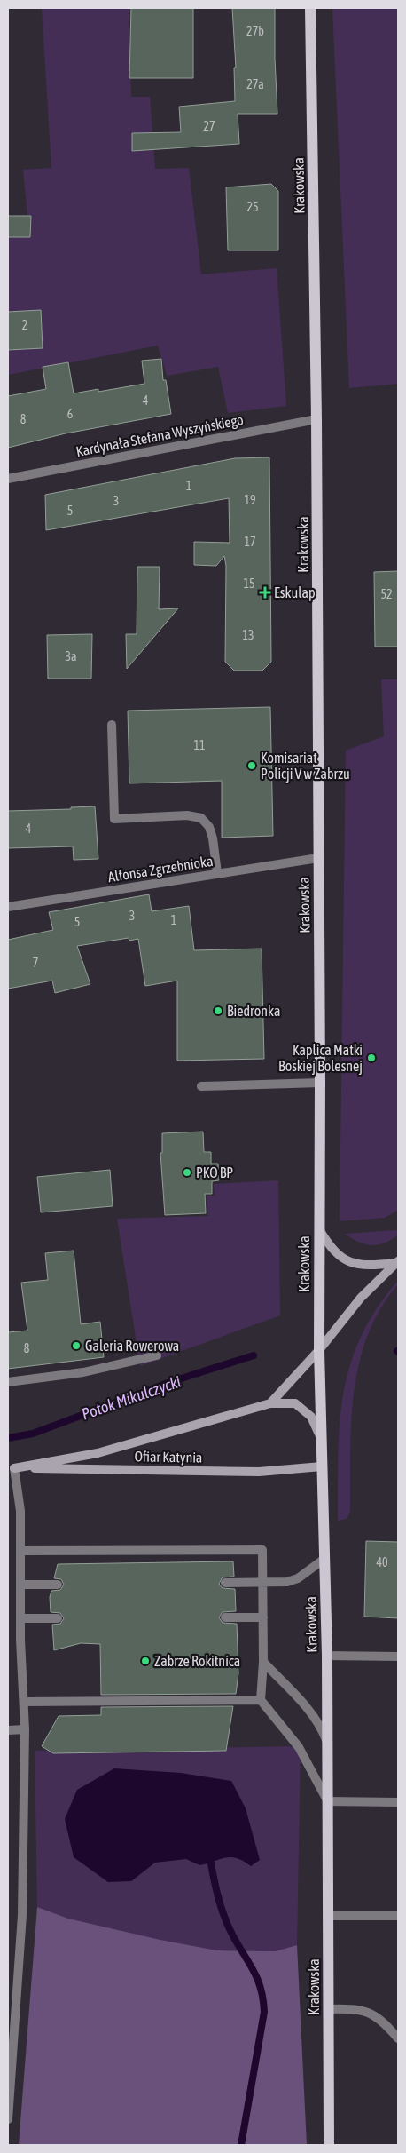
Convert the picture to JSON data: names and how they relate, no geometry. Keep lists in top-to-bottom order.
{
  "streets": {
    "main road": ["Krakowska"],
    "street": ["Kardynała Stefana Wyszyńskiego", "Alfonsa Zgrzebnioka", "Ofiar Katynia"]
  },
  "crossings": [
    ["Krakowska", "Kardynała Stefana Wyszyńskiego"],
    ["Krakowska", "Alfonsa Zgrzebnioka"],
    ["Krakowska", "Ofiar Katynia"]
  ],
  "water": ["Potok Mikulczycki"],
  "places": {
    "health": ["Eskulap"],
    "other": [
      "Komisariat Policji V w Zabrzu",
      "Biedronka",
      "Kaplica Matki Boskiej Bolesnej",
      "PKO BP",
      "Galeria Rowerowa",
      "Zabrze Rokitnica"
    ]
  },
  "house_numbers": [
    "27b",
    "27a",
    "27",
    "25",
    "2",
    "4",
    "6",
    "8",
    "1",
    "19",
    "3",
    "5",
    "17",
    "15",
    "52",
    "13",
    "3a",
    "11",
    "4",
    "3",
    "1",
    "5",
    "7",
    "8",
    "40"
  ]
}
